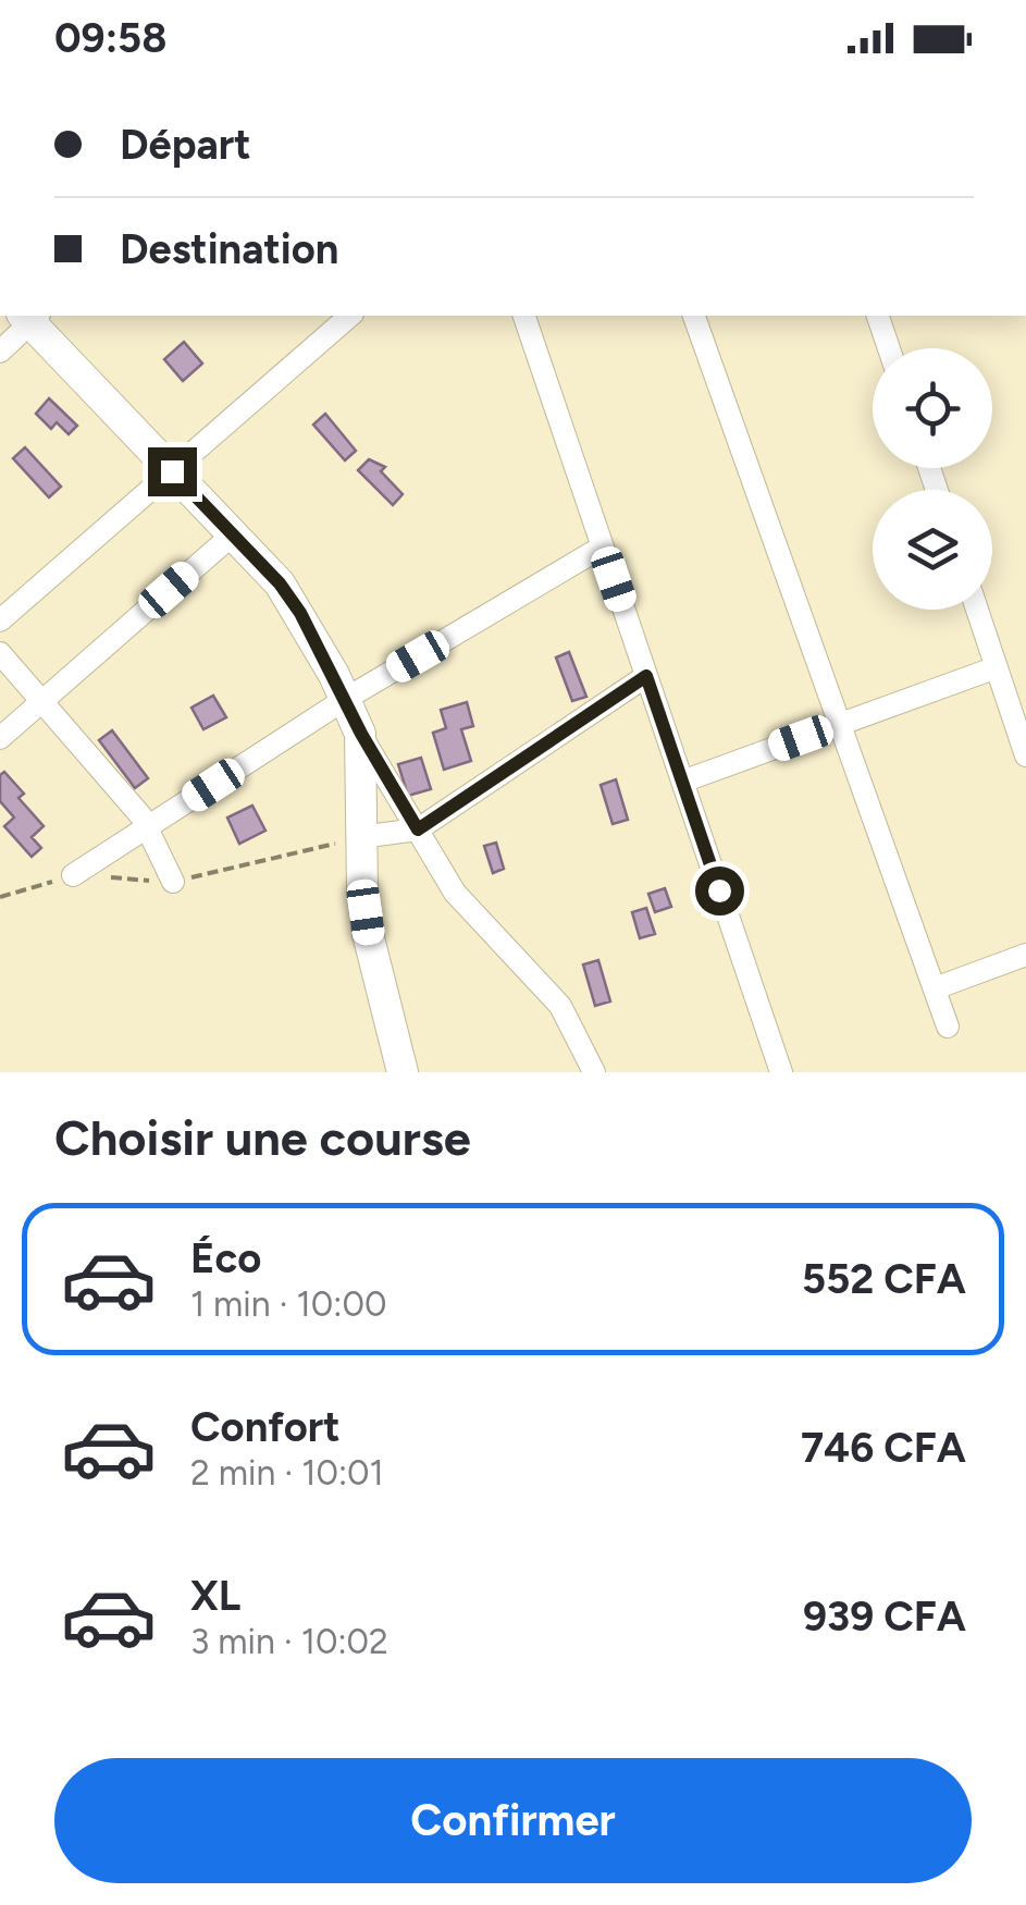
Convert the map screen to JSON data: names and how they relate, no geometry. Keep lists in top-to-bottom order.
{
  "page": {
    "status": "09:58",
    "banner": ["Départ", "Destination"],
    "heading": "Choisir une course",
    "list": [
      {
        "name": "Éco",
        "note": "1 min · 10:00",
        "value": "552 CFA"
      },
      {
        "name": "Confort",
        "note": "2 min · 10:01",
        "value": "746 CFA"
      },
      {
        "name": "XL",
        "note": "3 min · 10:02",
        "value": "939 CFA"
      }
    ],
    "buttons": "Confirmer"
  }
}
